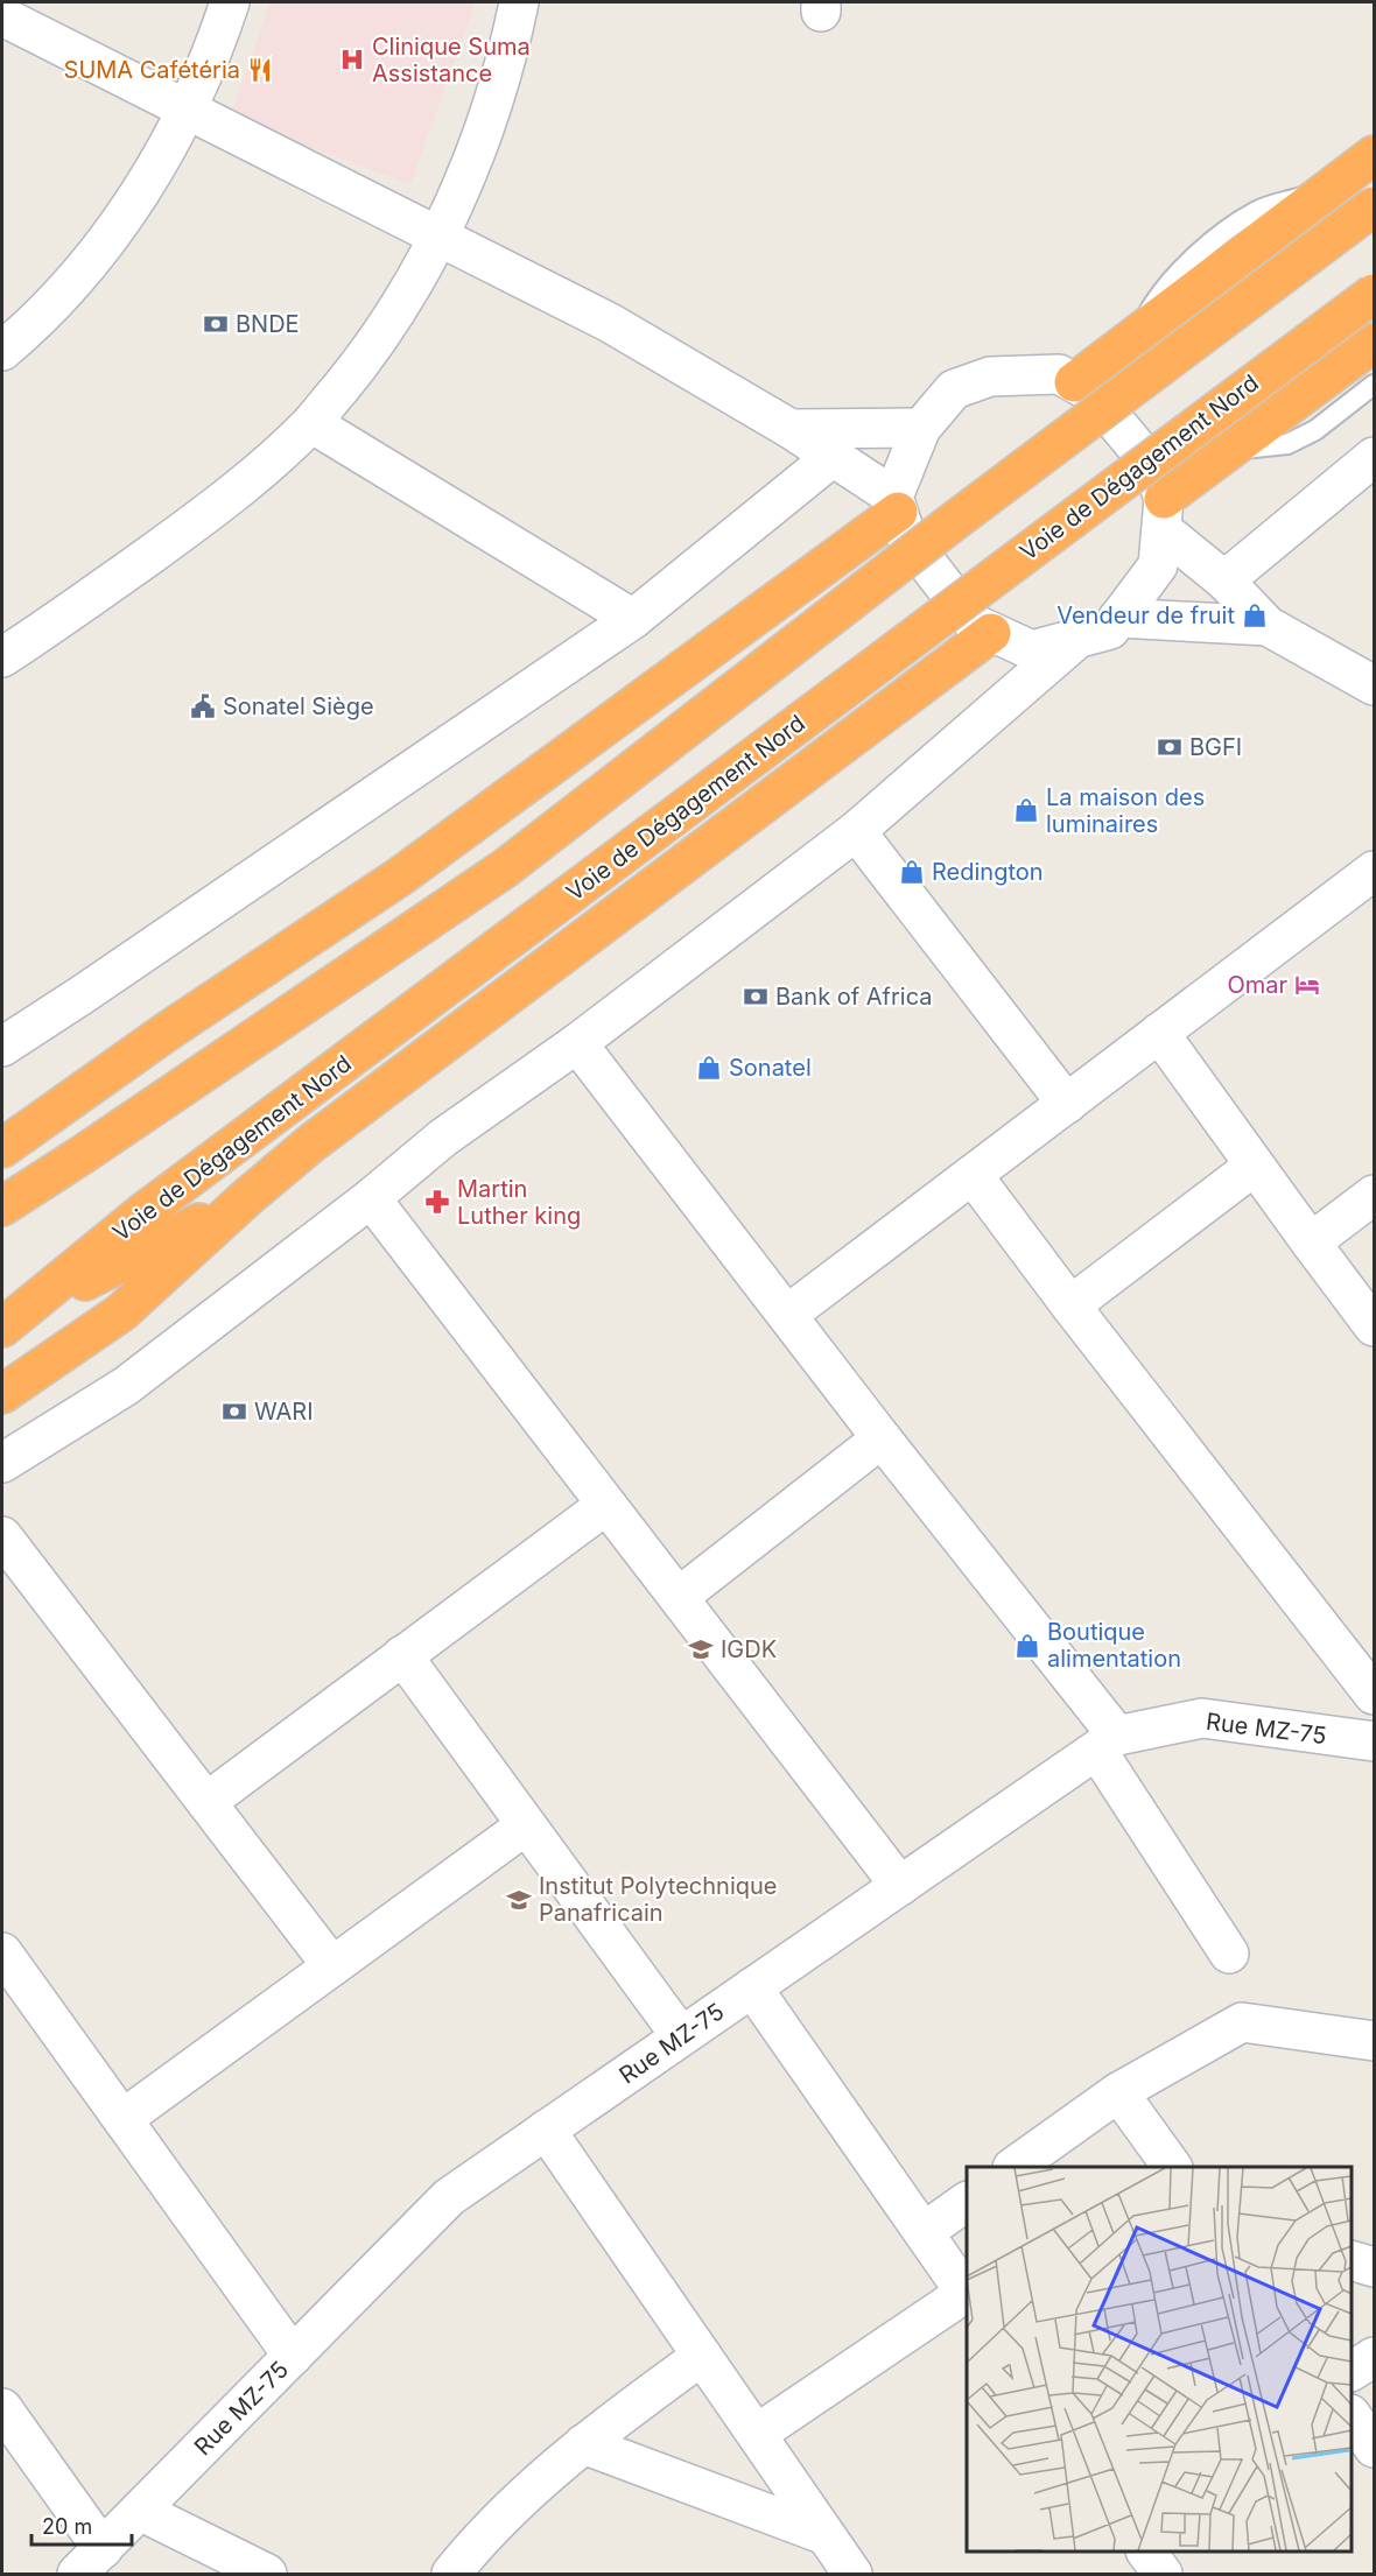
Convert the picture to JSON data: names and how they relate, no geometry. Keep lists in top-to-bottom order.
{
  "streets": {
    "highway": ["Voie de Dégagement Nord"],
    "street": ["Rue MZ-75"]
  },
  "places": {
    "hospital": ["Clinique Suma Assistance"],
    "restaurant": ["SUMA Cafétéria"],
    "bank": [
      "BNDE",
      "BGFI",
      "Bank of Africa",
      "WARI"
    ],
    "shop": [
      "Vendeur de fruit",
      "La maison des luminaires",
      "Redington",
      "Sonatel",
      "Boutique alimentation"
    ],
    "public building": ["Sonatel Siège"],
    "hotel": ["Omar"],
    "pharmacy": ["Martin Luther king"],
    "school or university": ["IGDK", "Institut Polytechnique Panafricain"]
  },
  "scale_bar": "20 m"
}
